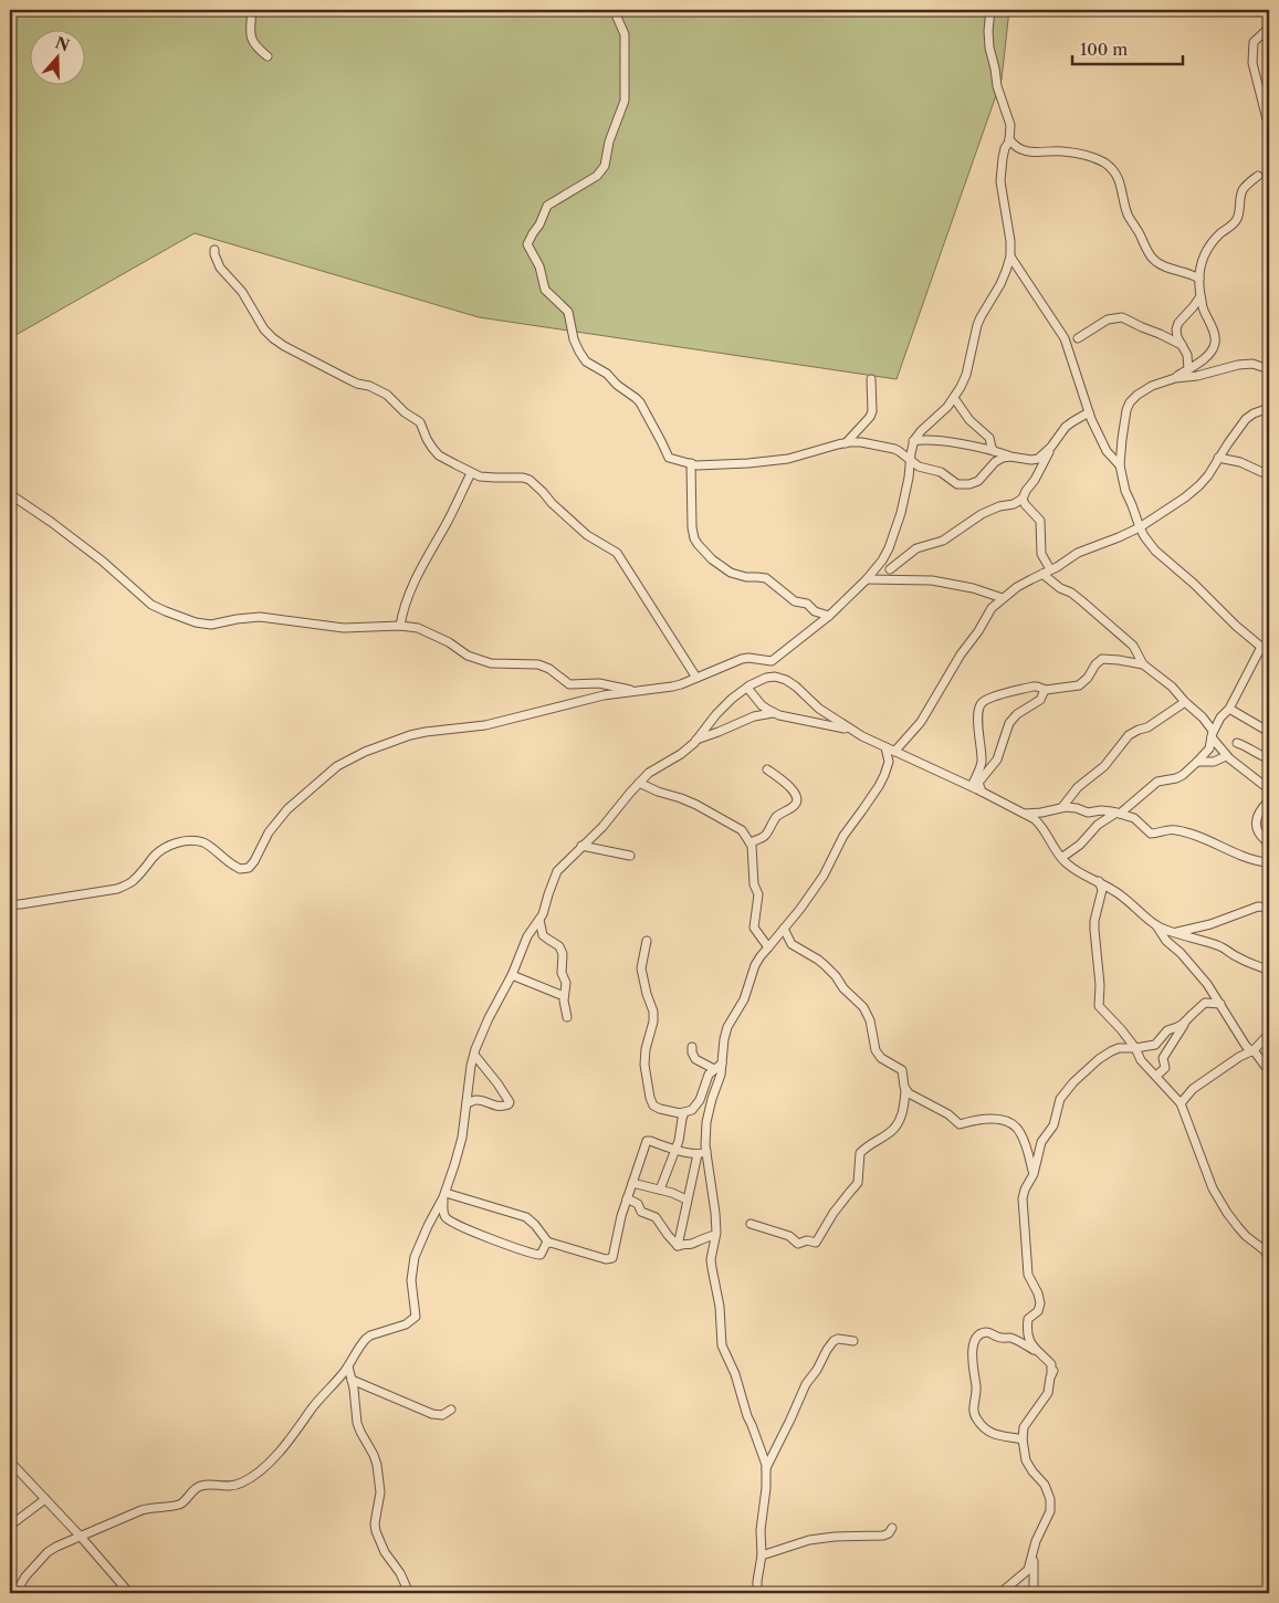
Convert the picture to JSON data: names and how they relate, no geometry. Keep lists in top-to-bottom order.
{
  "scale_bar": "100 m",
  "north": "top"
}
